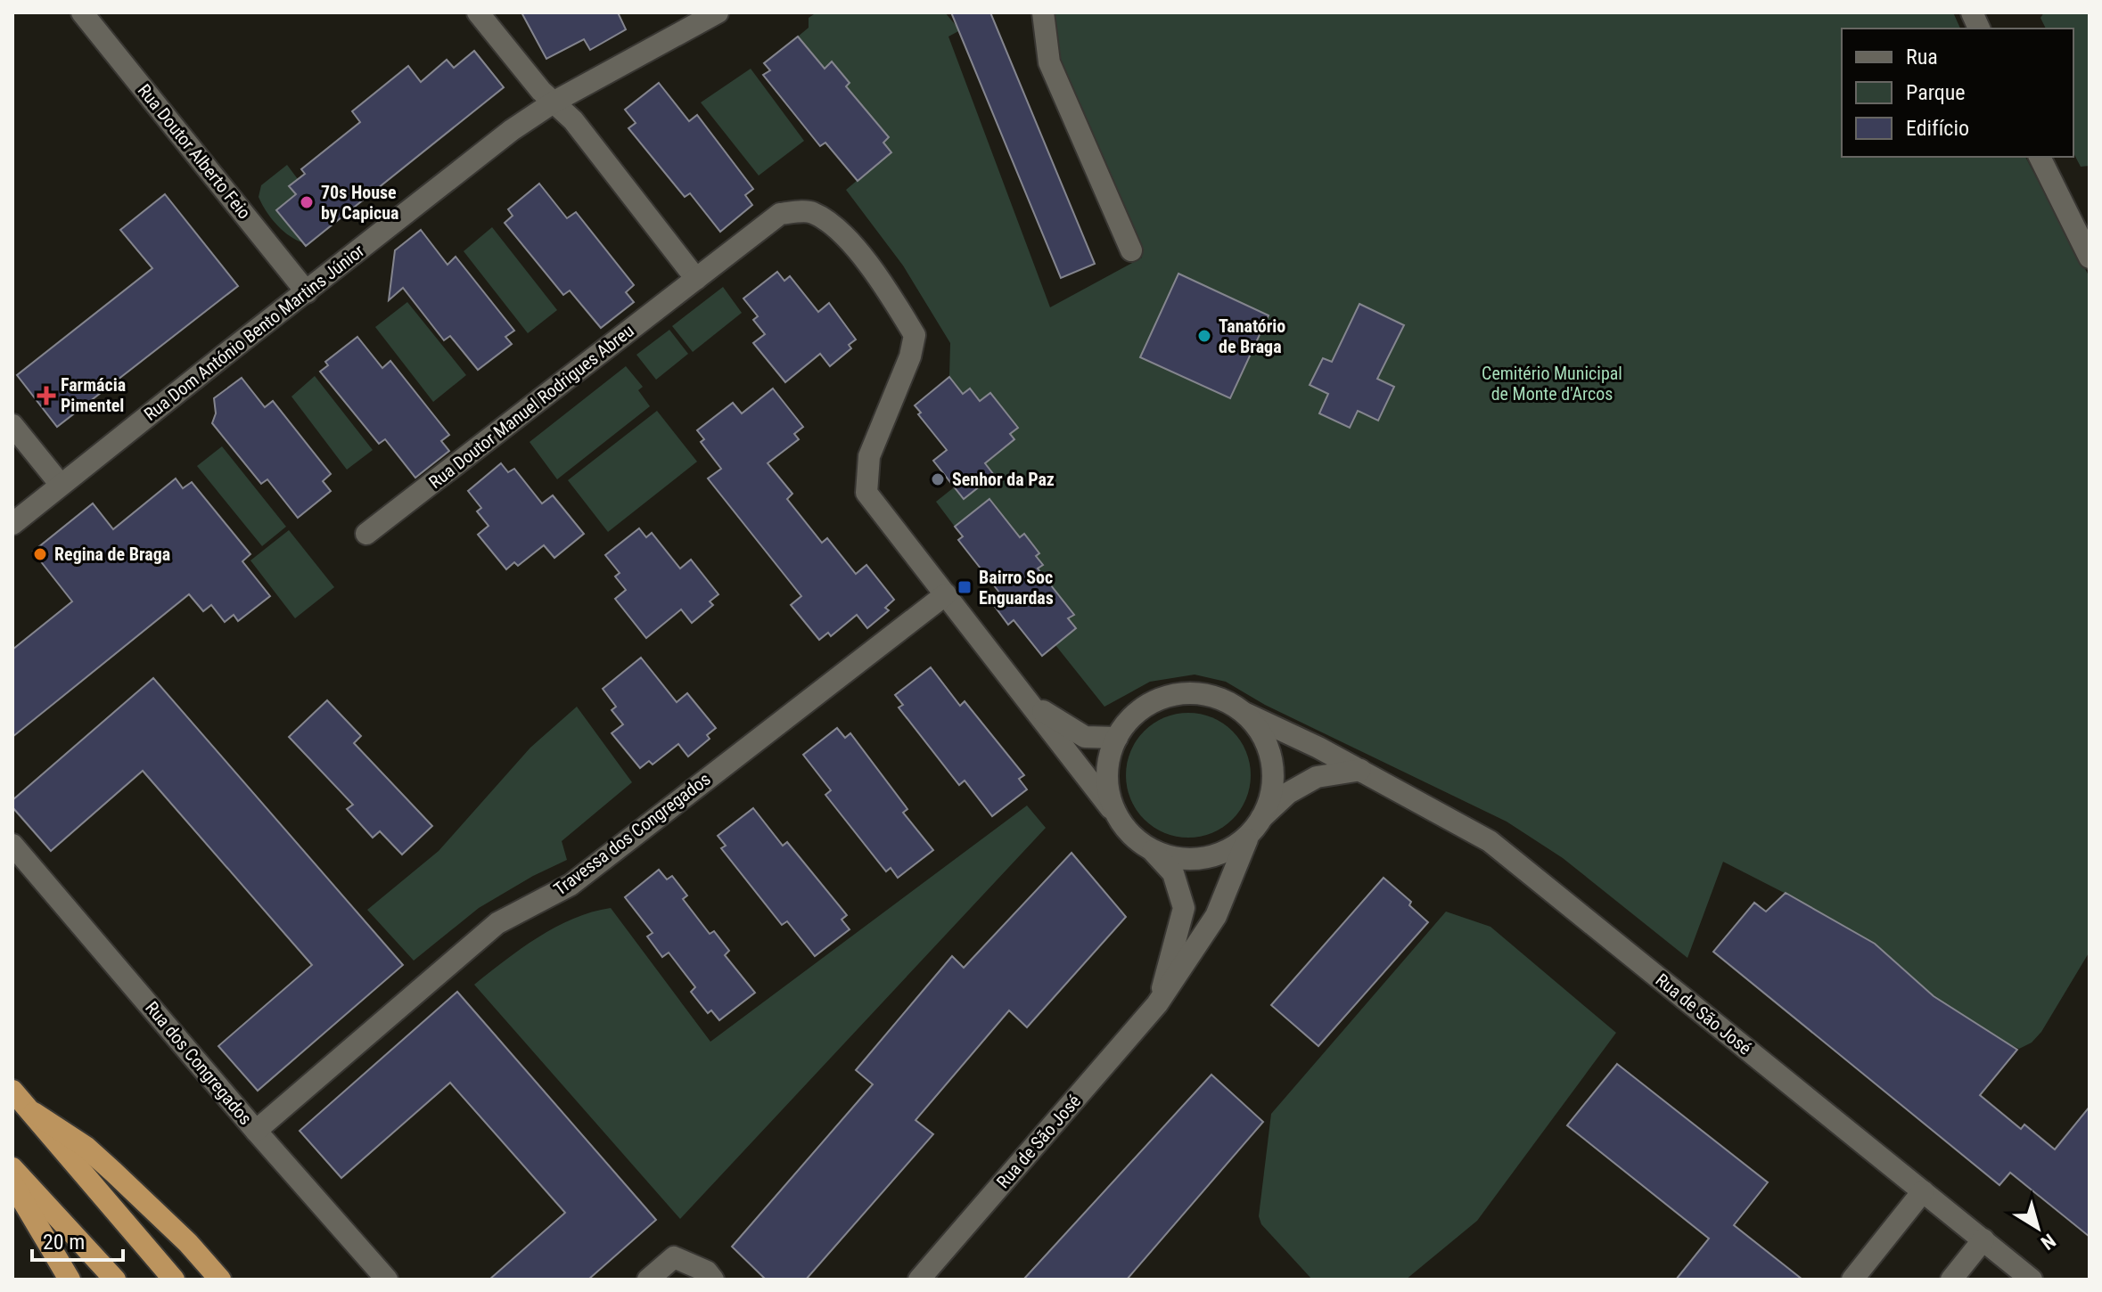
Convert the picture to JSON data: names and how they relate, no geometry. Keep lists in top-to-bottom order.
{
  "streets": {
    "street": [
      "Rua Doutor Alberto Feio",
      "Rua Dom António Bento Martins Júnior",
      "Rua Doutor Manuel Rodrigues Abreu",
      "Travessa dos Congregados",
      "Rua de São José",
      "Rua dos Congregados"
    ]
  },
  "crossings": [
    ["Rua Doutor Alberto Feio", "Rua Dom António Bento Martins Júnior"],
    ["Rua Doutor Manuel Rodrigues Abreu", "Travessa dos Congregados"],
    ["Rua Doutor Manuel Rodrigues Abreu", "Rua de São José"],
    ["Travessa dos Congregados", "Rua dos Congregados"]
  ],
  "parks": ["Cemitério Municipal de Monte d'Arcos"],
  "places": {
    "other": [
      "70s House by Capicua",
      "Tanatório de Braga",
      "Senhor da Paz",
      "Regina de Braga"
    ],
    "health": ["Farmácia Pimentel"],
    "transit": ["Bairro Soc Enguardas"]
  },
  "legend": ["Rua", "Parque", "Edifício"],
  "scale_bar": "20 m",
  "north": "bottom right"
}
